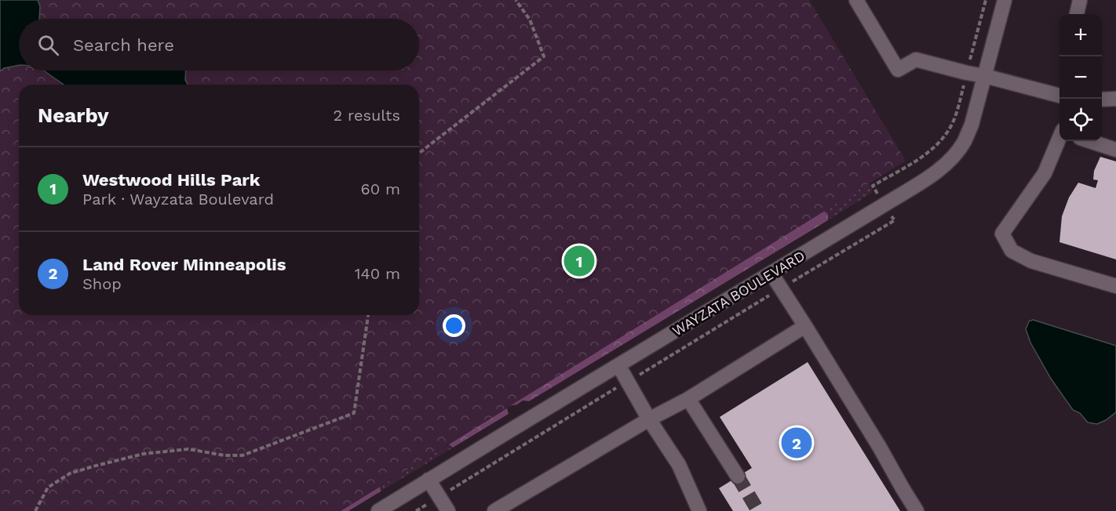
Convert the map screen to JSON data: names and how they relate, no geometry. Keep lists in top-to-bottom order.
{
  "streets": {
    "street": ["WAYZATA BOULEVARD"]
  },
  "page": {
    "map_buttons": ["+", "−"],
    "search": "Search here",
    "heading": ["Nearby", "2 results"],
    "list": [
      {
        "mark": "1",
        "name": "Westwood Hills Park",
        "note": "Park · Wayzata Boulevard",
        "value": "60 m"
      },
      {
        "mark": "2",
        "name": "Land Rover Minneapolis",
        "note": "Shop",
        "value": "140 m"
      }
    ],
    "pins": ["1", "2"]
  }
}
